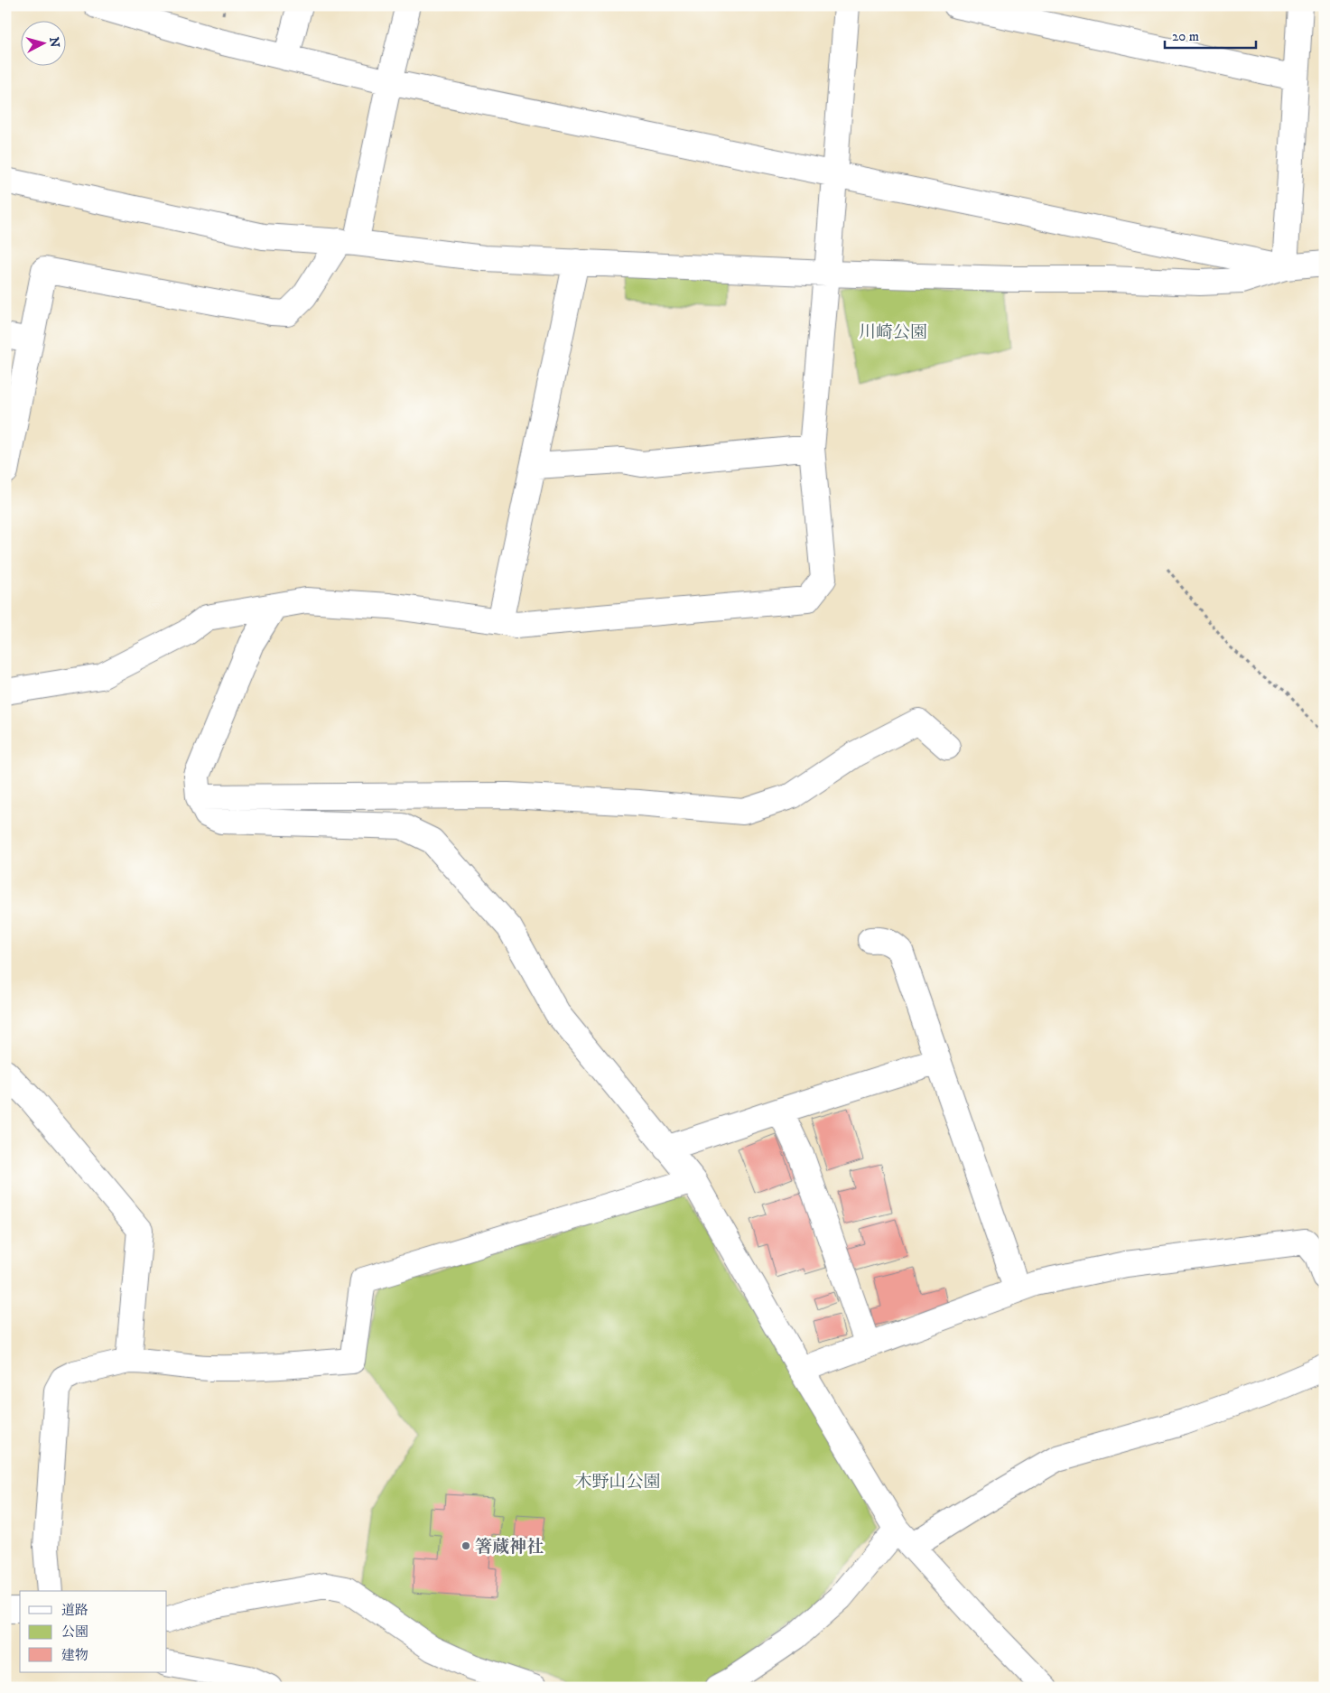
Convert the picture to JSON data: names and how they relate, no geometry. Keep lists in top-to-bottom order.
{
  "parks": ["川崎公園", "木野山公園"],
  "places": ["箸蔵神社"],
  "legend": ["道路", "公園", "建物"],
  "scale_bar": "20 m",
  "north": "right"
}
